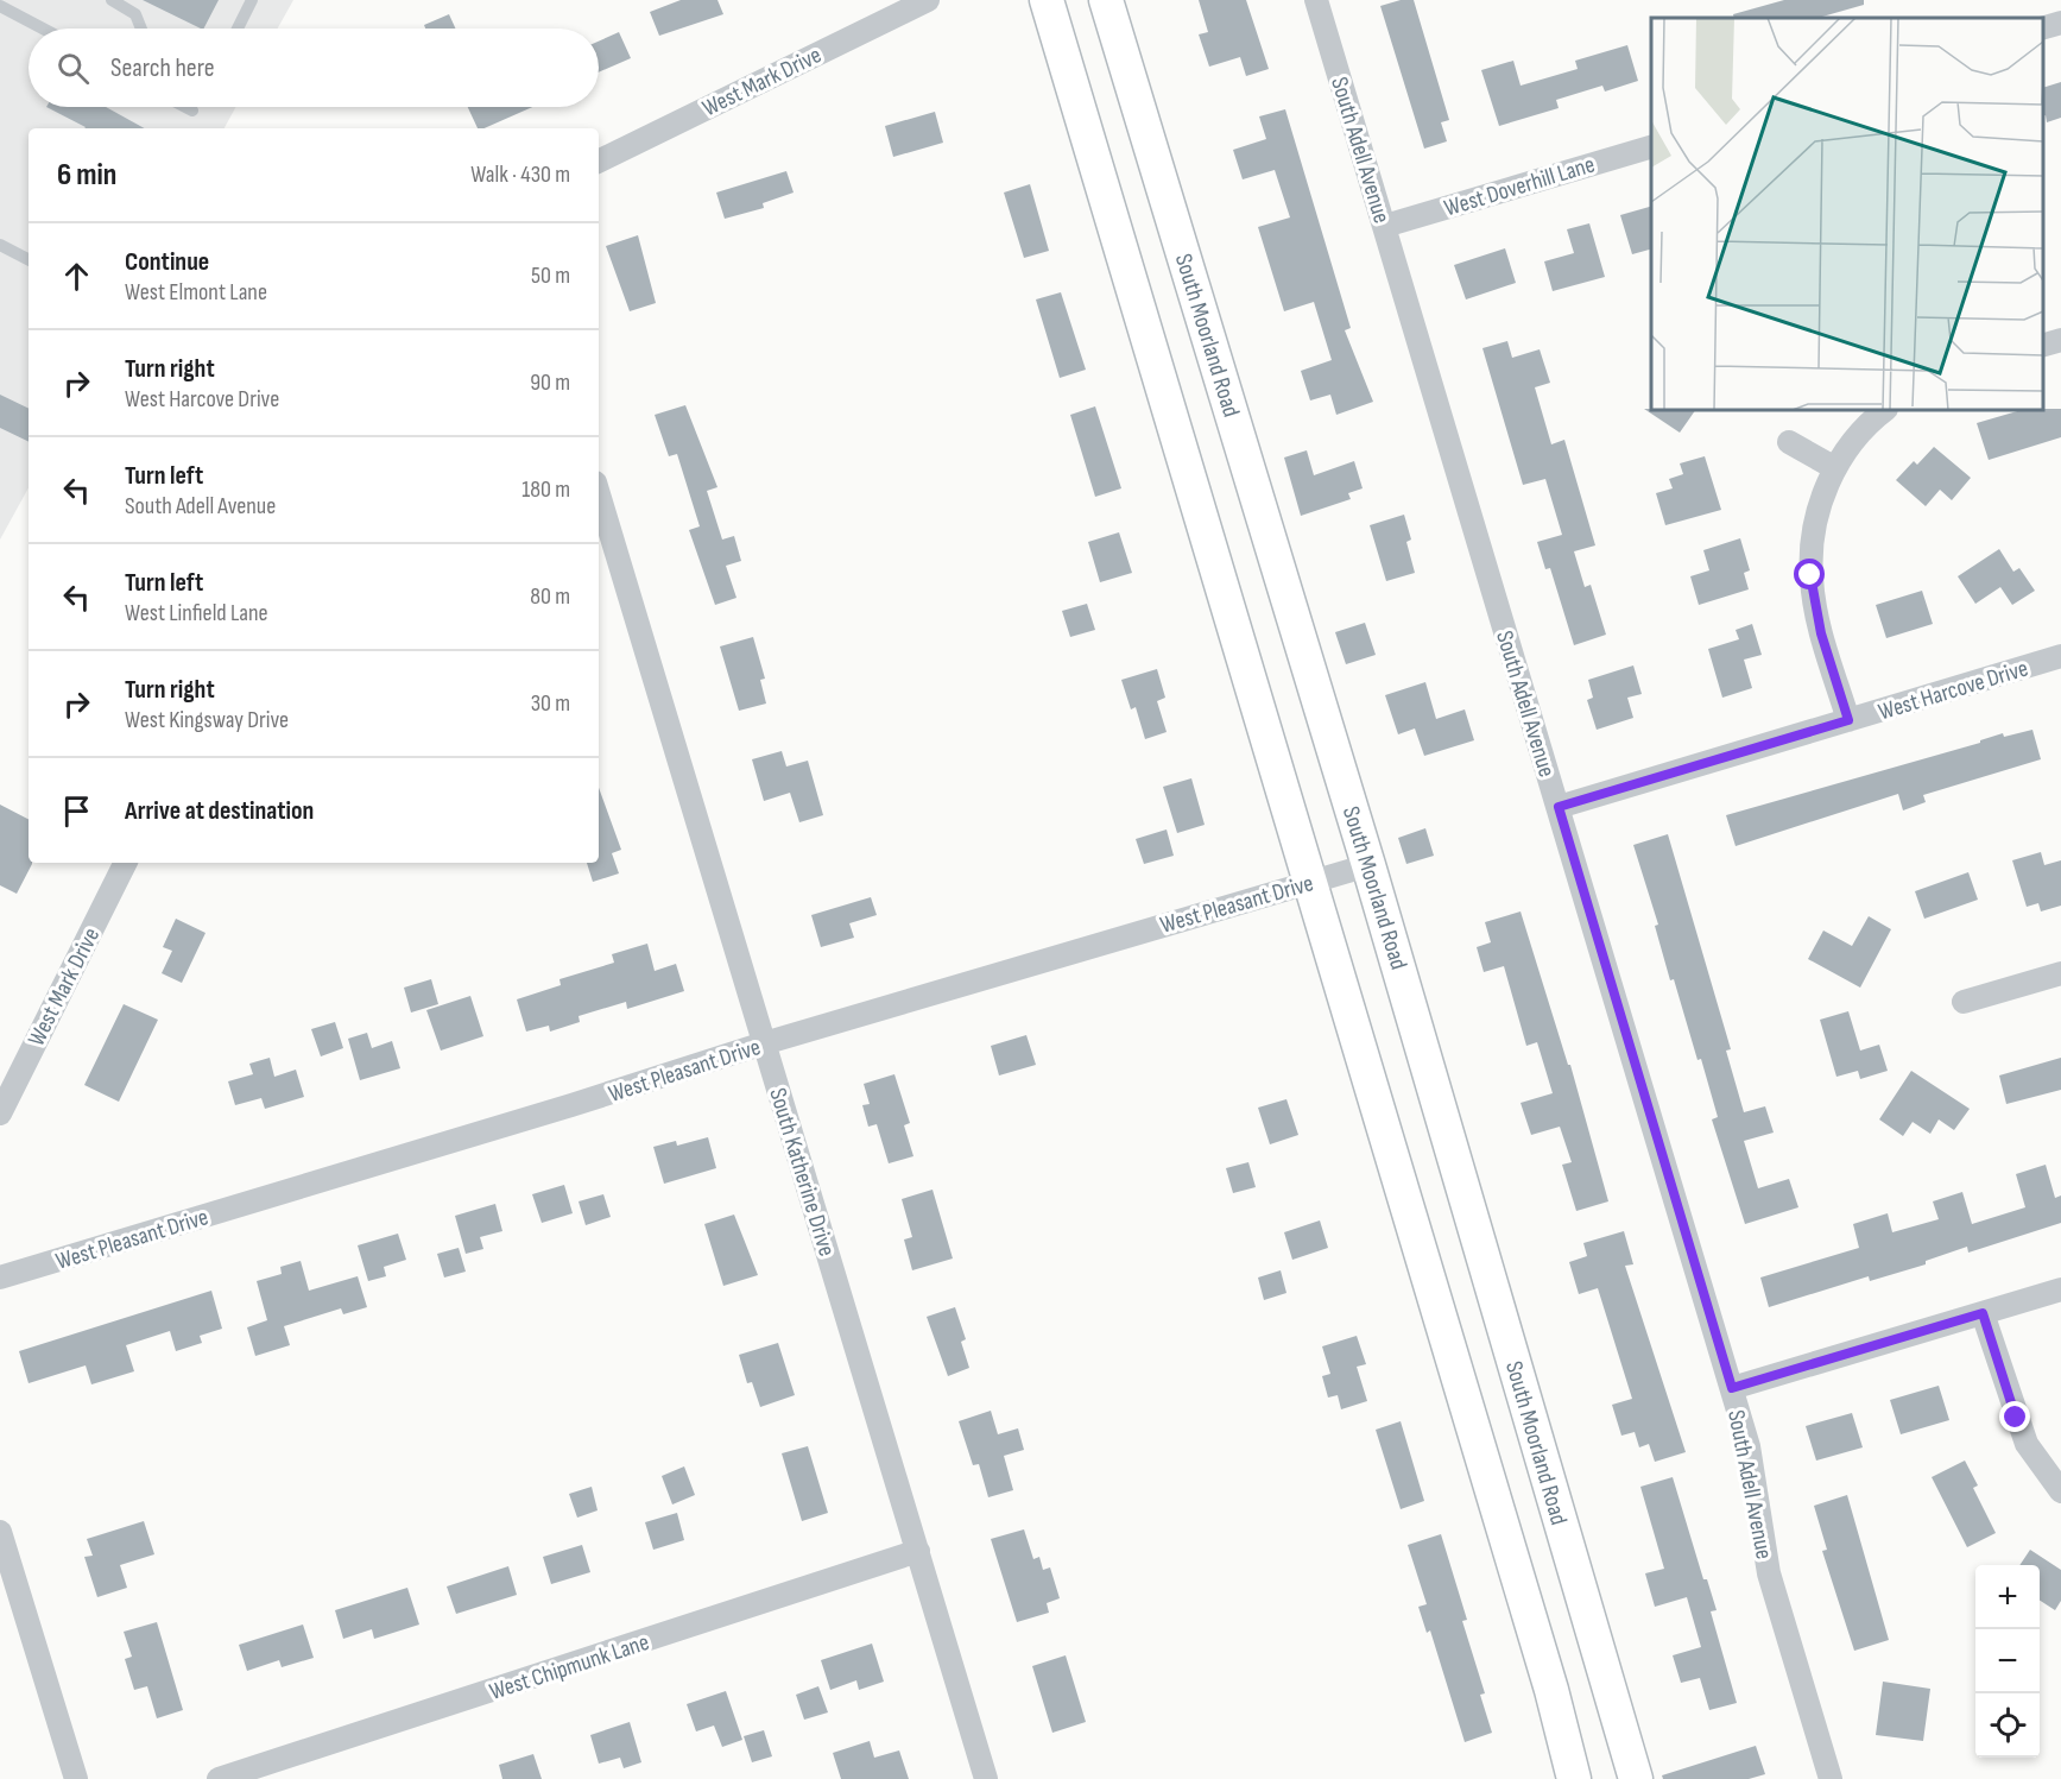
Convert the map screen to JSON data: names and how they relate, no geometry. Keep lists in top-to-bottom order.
{
  "streets": {
    "main road": ["South Moorland Road"],
    "street": [
      "West Mark Drive",
      "South Adell Avenue",
      "West Doverhill Lane",
      "West Harcove Drive",
      "West Pleasant Drive",
      "South Katherine Drive",
      "West Chipmunk Lane"
    ]
  },
  "crossings": [
    ["South Adell Avenue", "West Doverhill Lane"],
    ["South Adell Avenue", "West Harcove Drive"],
    ["South Moorland Road", "West Pleasant Drive"],
    ["West Pleasant Drive", "South Katherine Drive"],
    ["South Katherine Drive", "West Chipmunk Lane"]
  ],
  "page": {
    "search": "Search here",
    "heading": ["6 min", "Walk · 430 m"],
    "list": [
      ["Continue", "West Elmont Lane", "50 m"],
      ["Turn right", "West Harcove Drive", "90 m"],
      ["Turn left", "South Adell Avenue", "180 m"],
      ["Turn left", "West Linfield Lane", "80 m"],
      ["Turn right", "West Kingsway Drive", "30 m"],
      "Arrive at destination"
    ],
    "map_buttons": ["+", "−"]
  }
}
